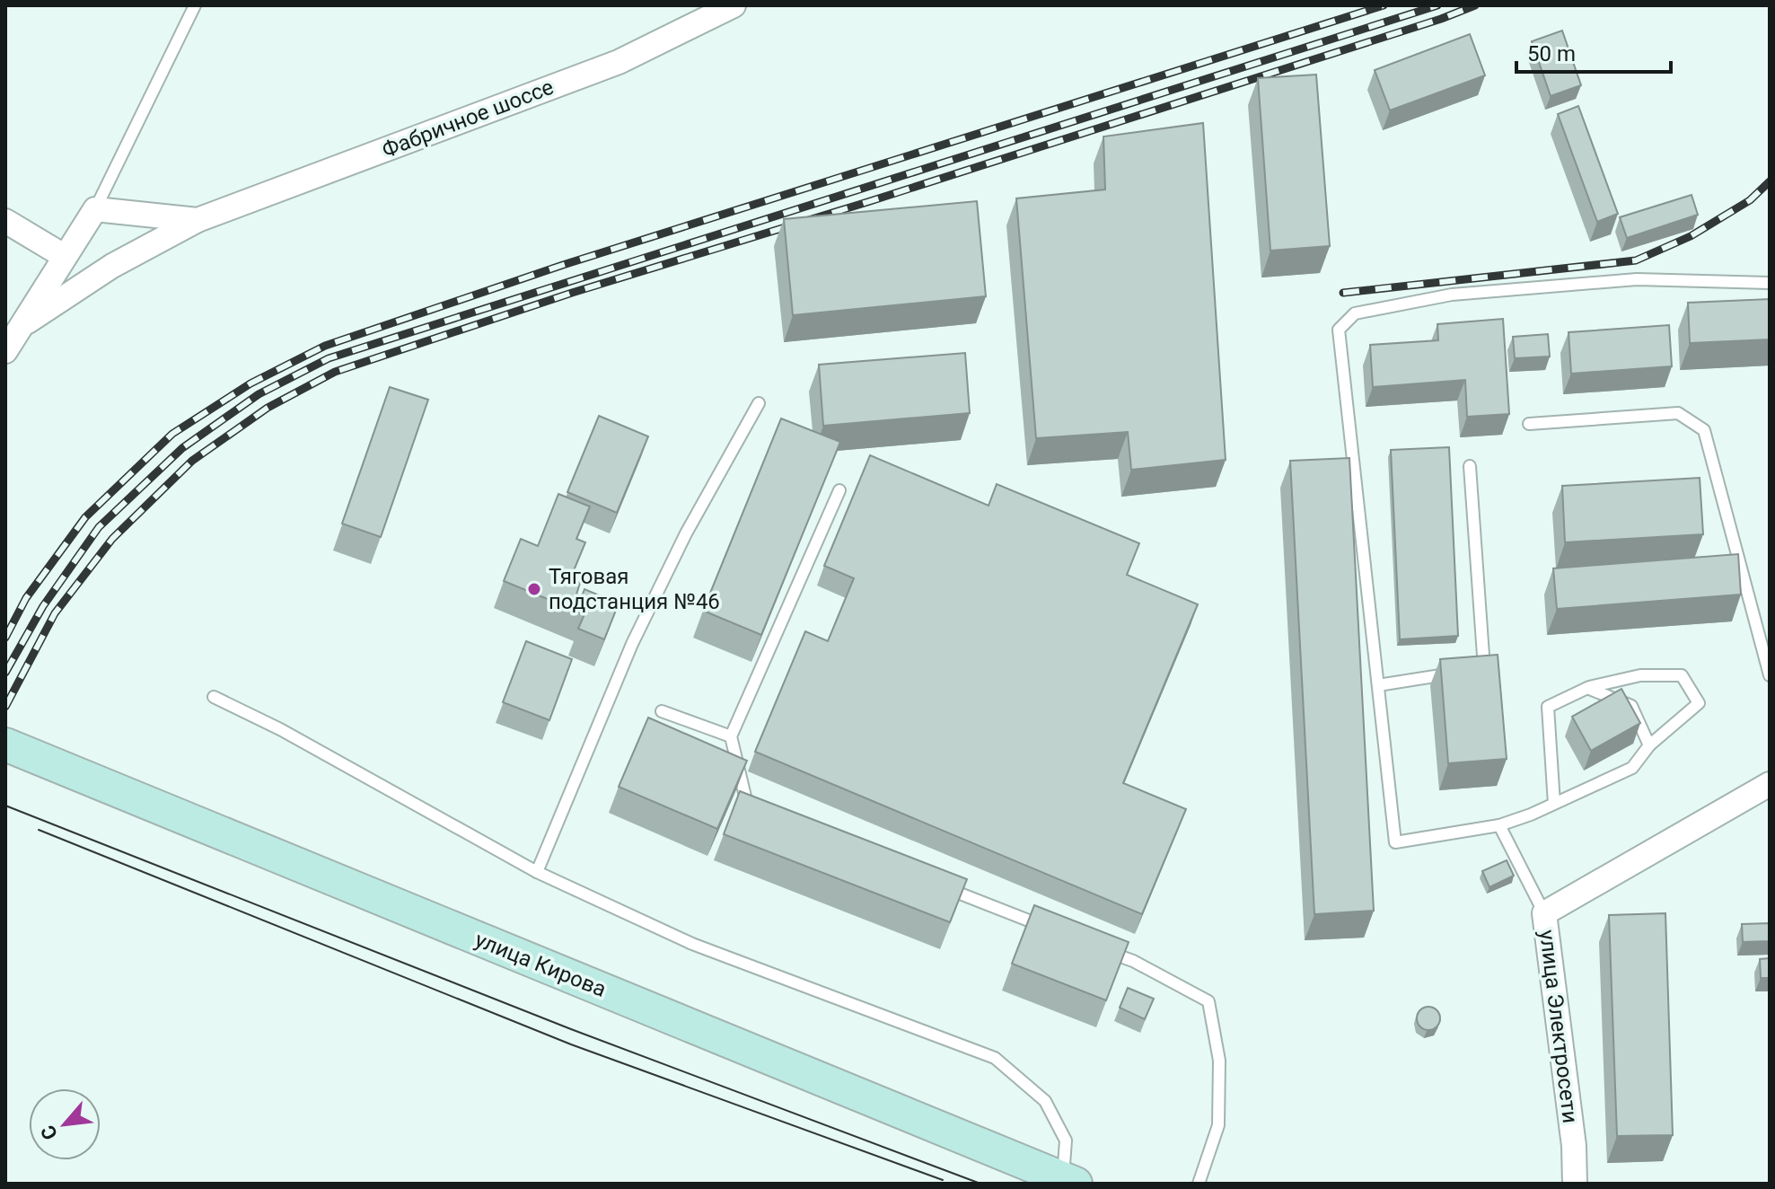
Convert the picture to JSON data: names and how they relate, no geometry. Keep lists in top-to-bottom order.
{
  "streets": {
    "main road": ["улица Кирова"],
    "street": ["Фабричное шоссе", "улица Электросети"]
  },
  "places": ["Тяговая подстанция №46"],
  "scale_bar": "50 m",
  "north": "bottom left"
}
